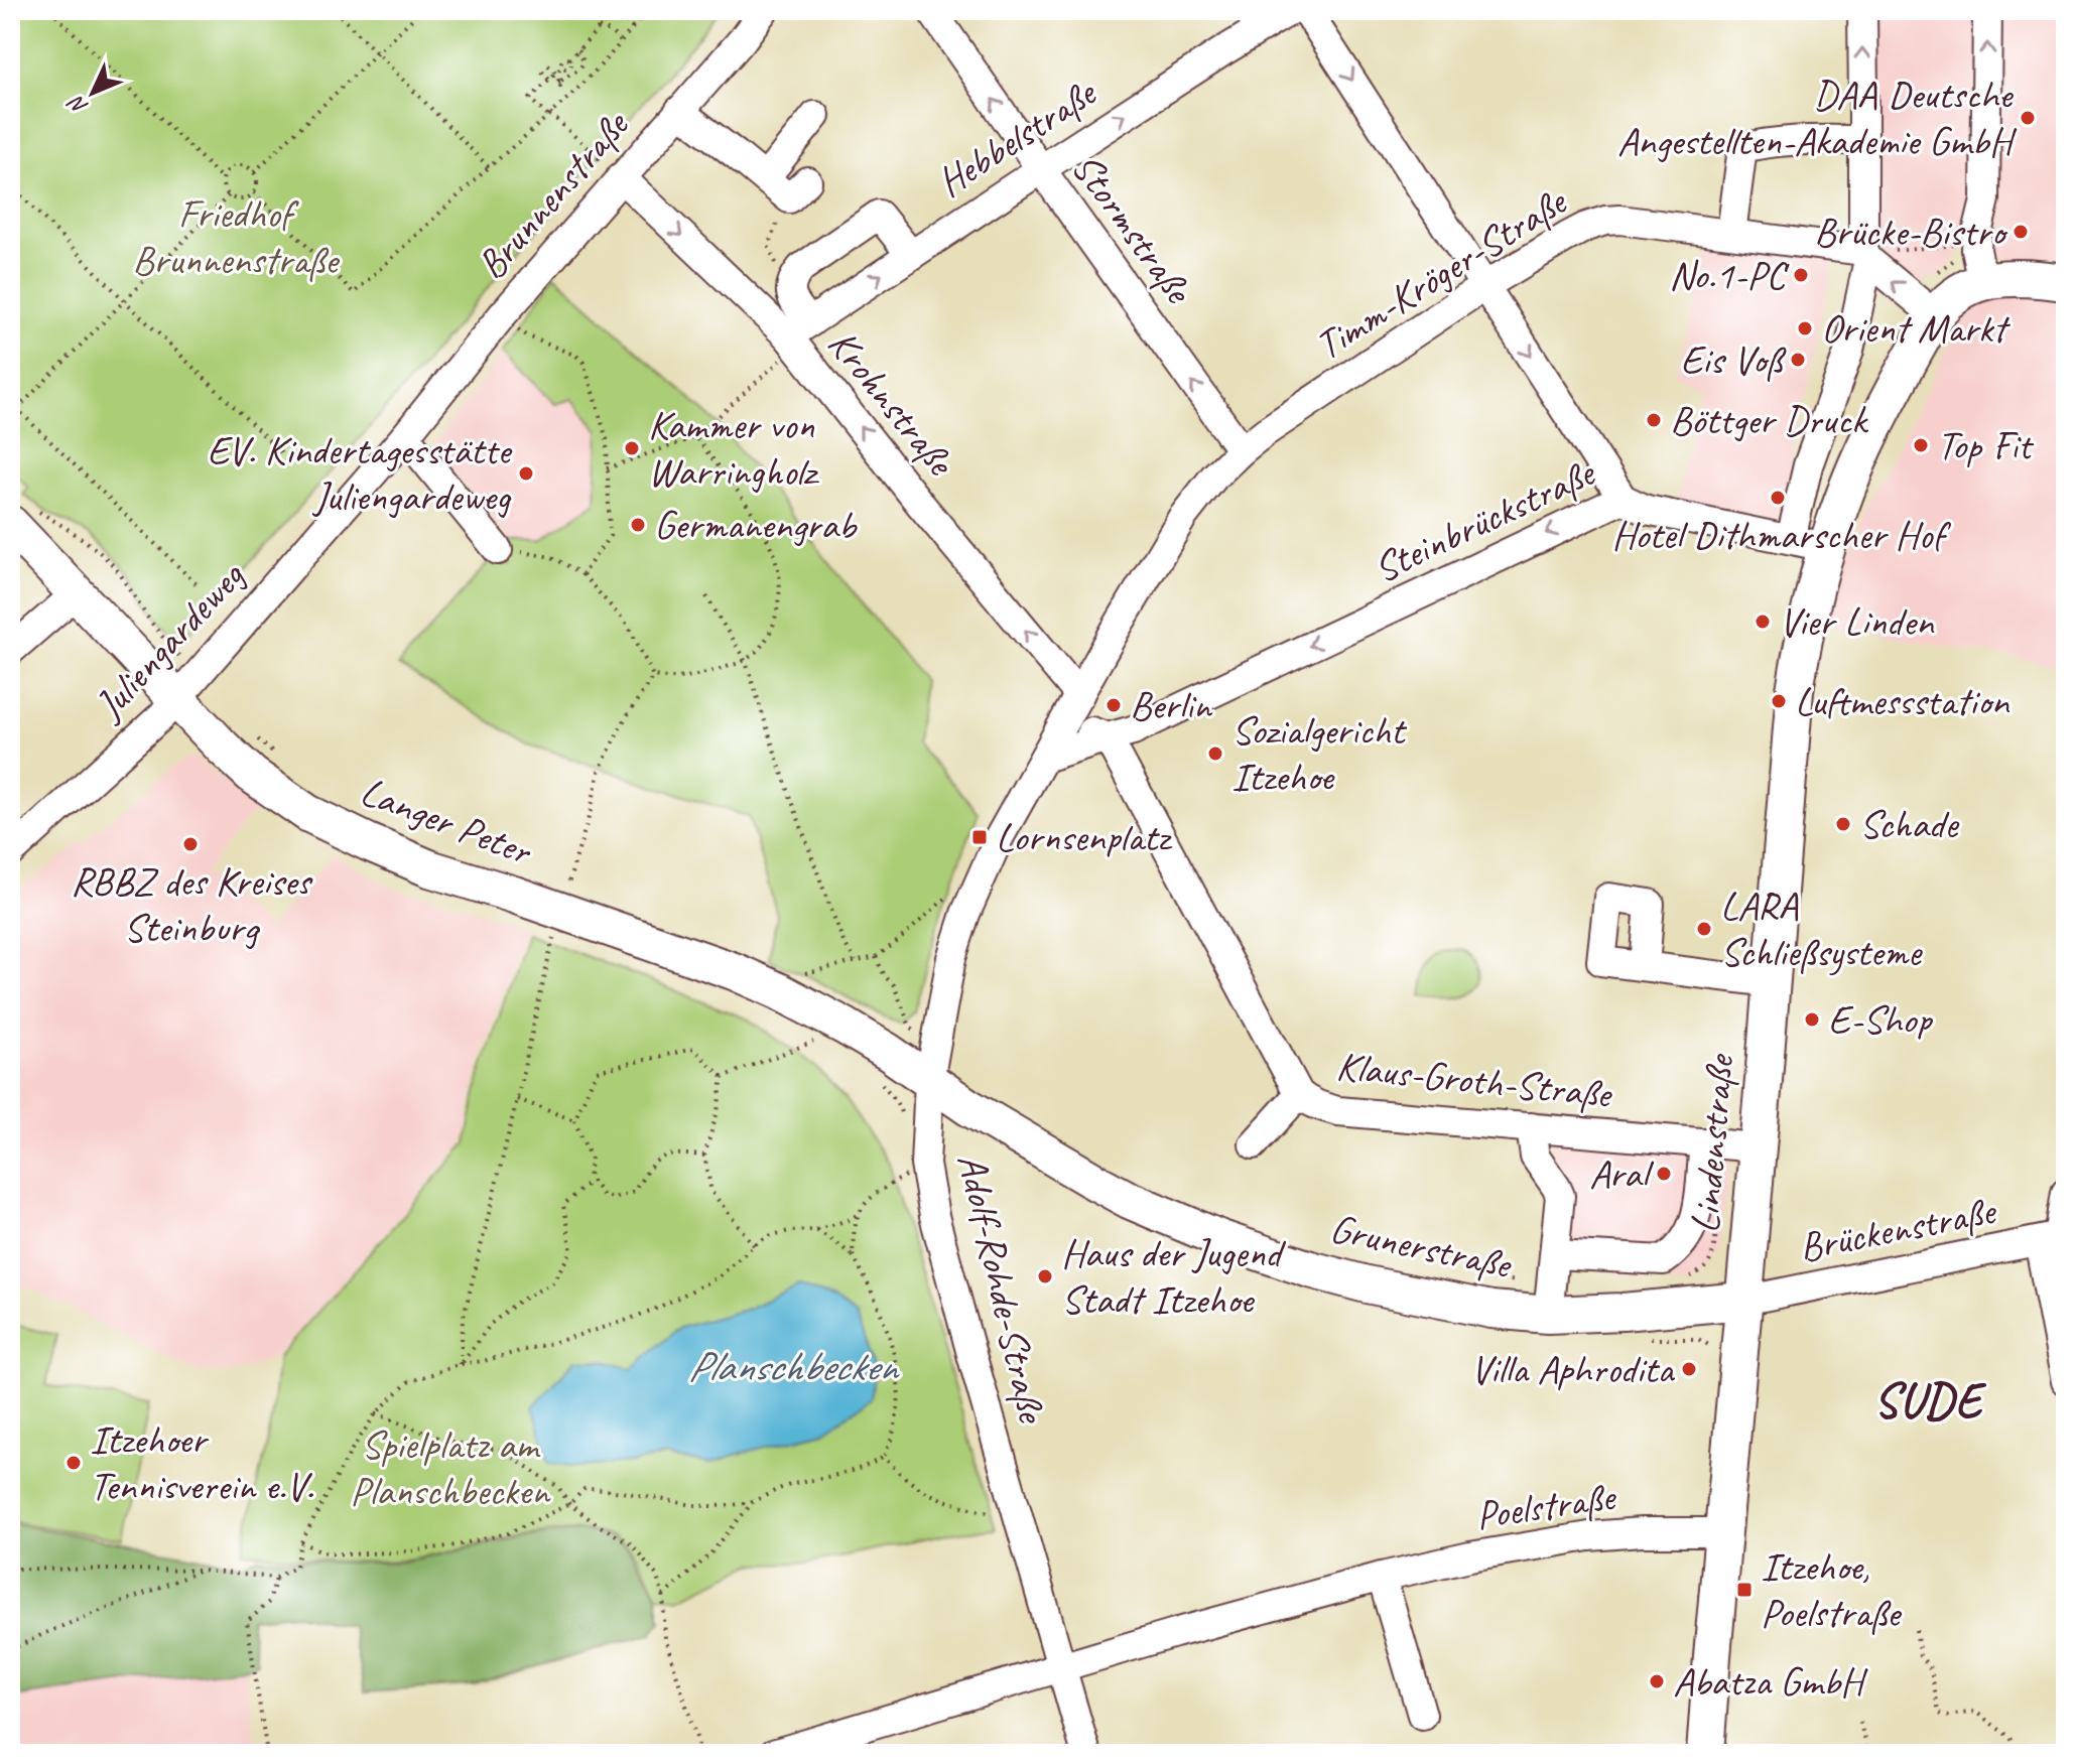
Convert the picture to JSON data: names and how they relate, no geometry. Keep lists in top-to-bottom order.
{
  "streets": {
    "main road": ["Langer Peter", "Lindenstraße", "Grunerstraße"],
    "street": [
      "Hebbelstraße",
      "Brunnenstraße",
      "Stormstraße",
      "Timm-Kröger-Straße",
      "Krohnstraße",
      "Steinbrückstraße",
      "Juliengardeweg",
      "Klaus-Groth-Straße",
      "Brückenstraße",
      "Adolf-Rohde-Straße",
      "Poelstraße"
    ]
  },
  "crossings": [
    ["Hebbelstraße", "Stormstraße"],
    ["Hebbelstraße", "Krohnstraße"],
    ["Brunnenstraße", "Krohnstraße"],
    ["Brunnenstraße", "Juliengardeweg"],
    ["Stormstraße", "Timm-Kröger-Straße"],
    ["Timm-Kröger-Straße", "Krohnstraße"],
    ["Steinbrückstraße", "Klaus-Groth-Straße"],
    ["Steinbrückstraße", "Lindenstraße"],
    ["Juliengardeweg", "Langer Peter"],
    ["Langer Peter", "Grunerstraße"],
    ["Langer Peter", "Adolf-Rohde-Straße"],
    ["Klaus-Groth-Straße", "Lindenstraße"],
    ["Lindenstraße", "Brückenstraße"],
    ["Lindenstraße", "Grunerstraße"],
    ["Lindenstraße", "Poelstraße"],
    ["Brückenstraße", "Grunerstraße"],
    ["Grunerstraße", "Adolf-Rohde-Straße"],
    ["Adolf-Rohde-Straße", "Poelstraße"]
  ],
  "one_way": ["Hebbelstraße", "Stormstraße", "Steinbrückstraße"],
  "districts": ["SUDE"],
  "water": ["Planschbecken"],
  "parks": ["Friedhof Brunnenstraße", "Spielplatz am Planschbecken"],
  "places": {
    "other": [
      "DAA Deutsche Angestellten-Akademie GmbH",
      "Brücke-Bistro",
      "No.1-PC",
      "Orient Markt",
      "Eis Voß",
      "Böttger Druck",
      "Top Fit",
      "Kammer von Warringholz",
      "EV. Kindertagesstätte Juliengardeweg",
      "Hotel Dithmarscher Hof",
      "Germanengrab",
      "Vier Linden",
      "Luftmessstation",
      "Berlin",
      "Sozialgericht Itzehoe",
      "Schade",
      "RBBZ des Kreises Steinburg",
      "LARA Schließsysteme",
      "E-Shop",
      "Aral",
      "Haus der Jugend Stadt Itzehoe",
      "Villa Aphrodita",
      "Itzehoer Tennisverein e.V.",
      "Abatza GmbH"
    ],
    "transit": ["Lornsenplatz", "Itzehoe, Poelstraße"]
  },
  "north": "bottom left"
}
